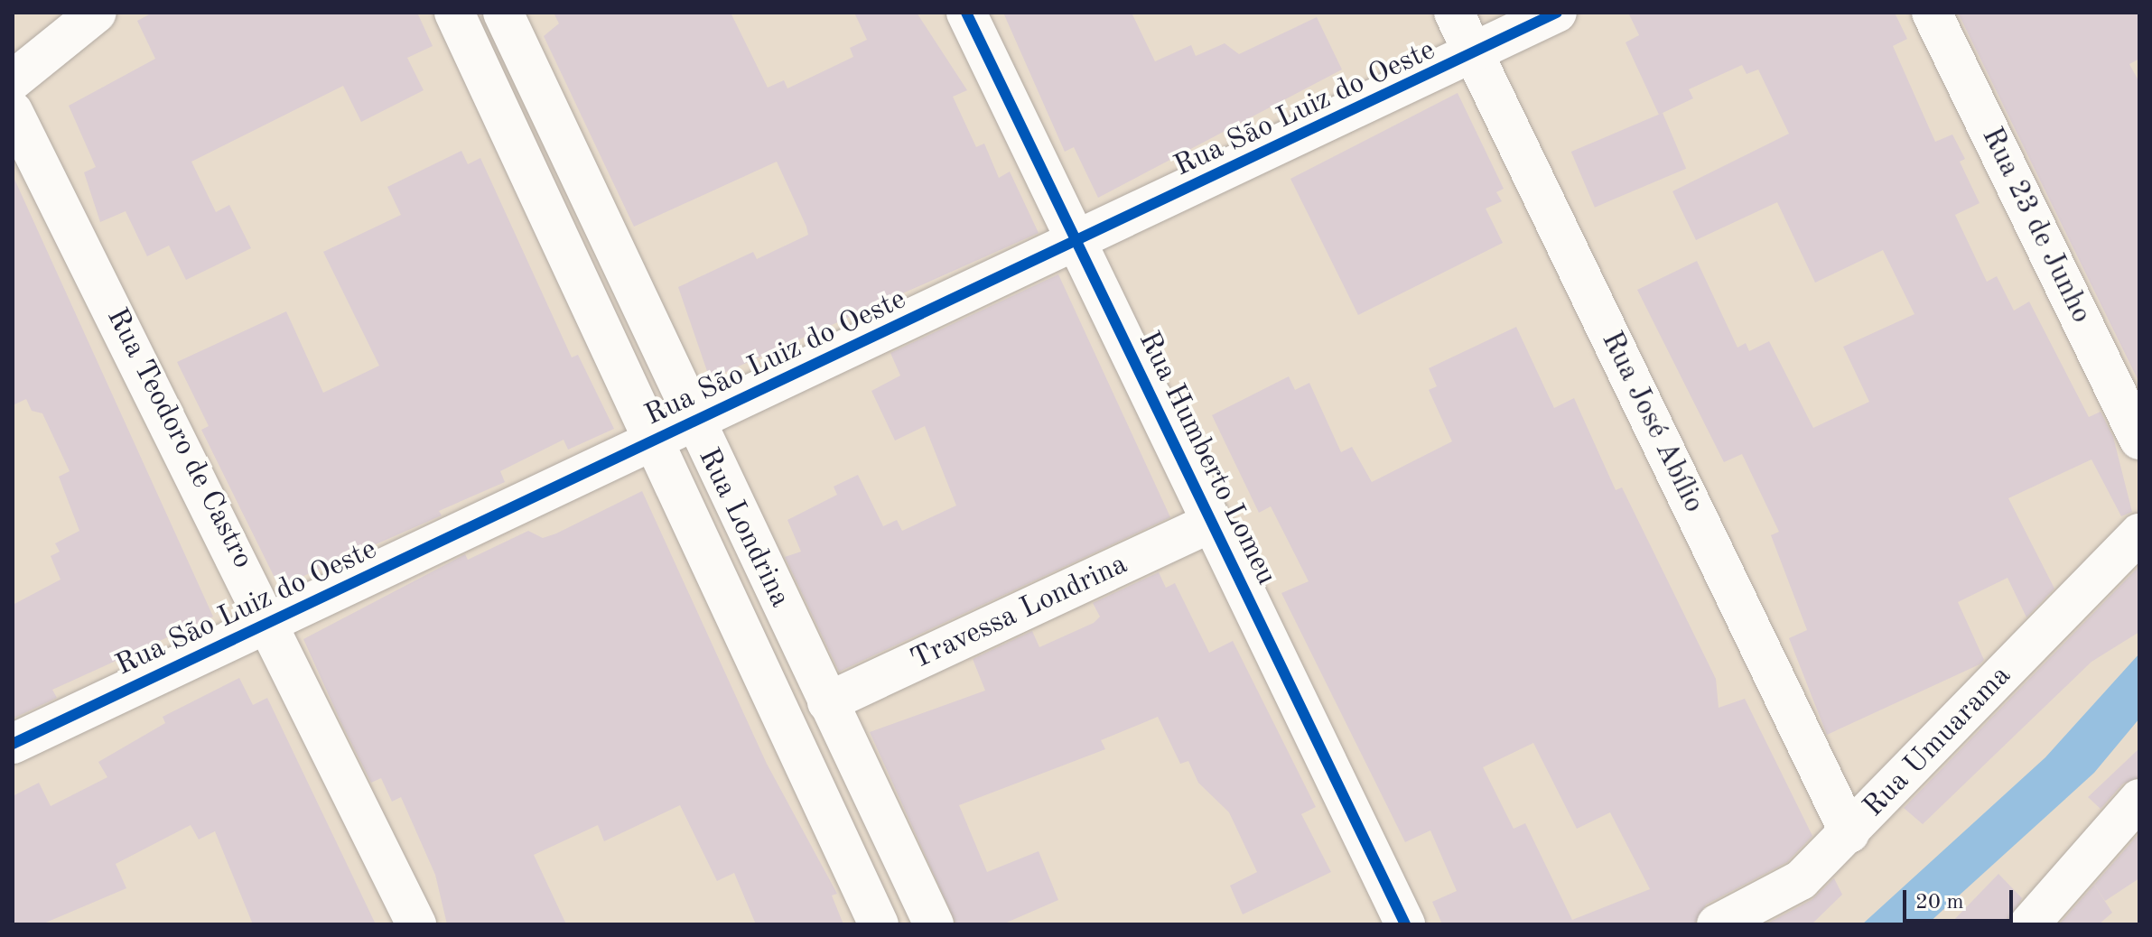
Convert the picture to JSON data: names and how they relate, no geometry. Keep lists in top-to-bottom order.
{
  "streets": {
    "street": [
      "Rua São Luiz do Oeste",
      "Rua 23 de Junho",
      "Rua José Abílio",
      "Rua Teodoro de Castro",
      "Rua Humberto Lomeu",
      "Rua Londrina",
      "Travessa Londrina",
      "Rua Umuarama"
    ]
  },
  "crossings": [
    ["Rua São Luiz do Oeste", "Rua José Abílio"],
    ["Rua São Luiz do Oeste", "Rua Teodoro de Castro"],
    ["Rua São Luiz do Oeste", "Rua Humberto Lomeu"],
    ["Rua São Luiz do Oeste", "Rua Londrina"],
    ["Rua José Abílio", "Rua Umuarama"],
    ["Rua Humberto Lomeu", "Travessa Londrina"],
    ["Rua Londrina", "Travessa Londrina"]
  ],
  "scale_bar": "20 m"
}
